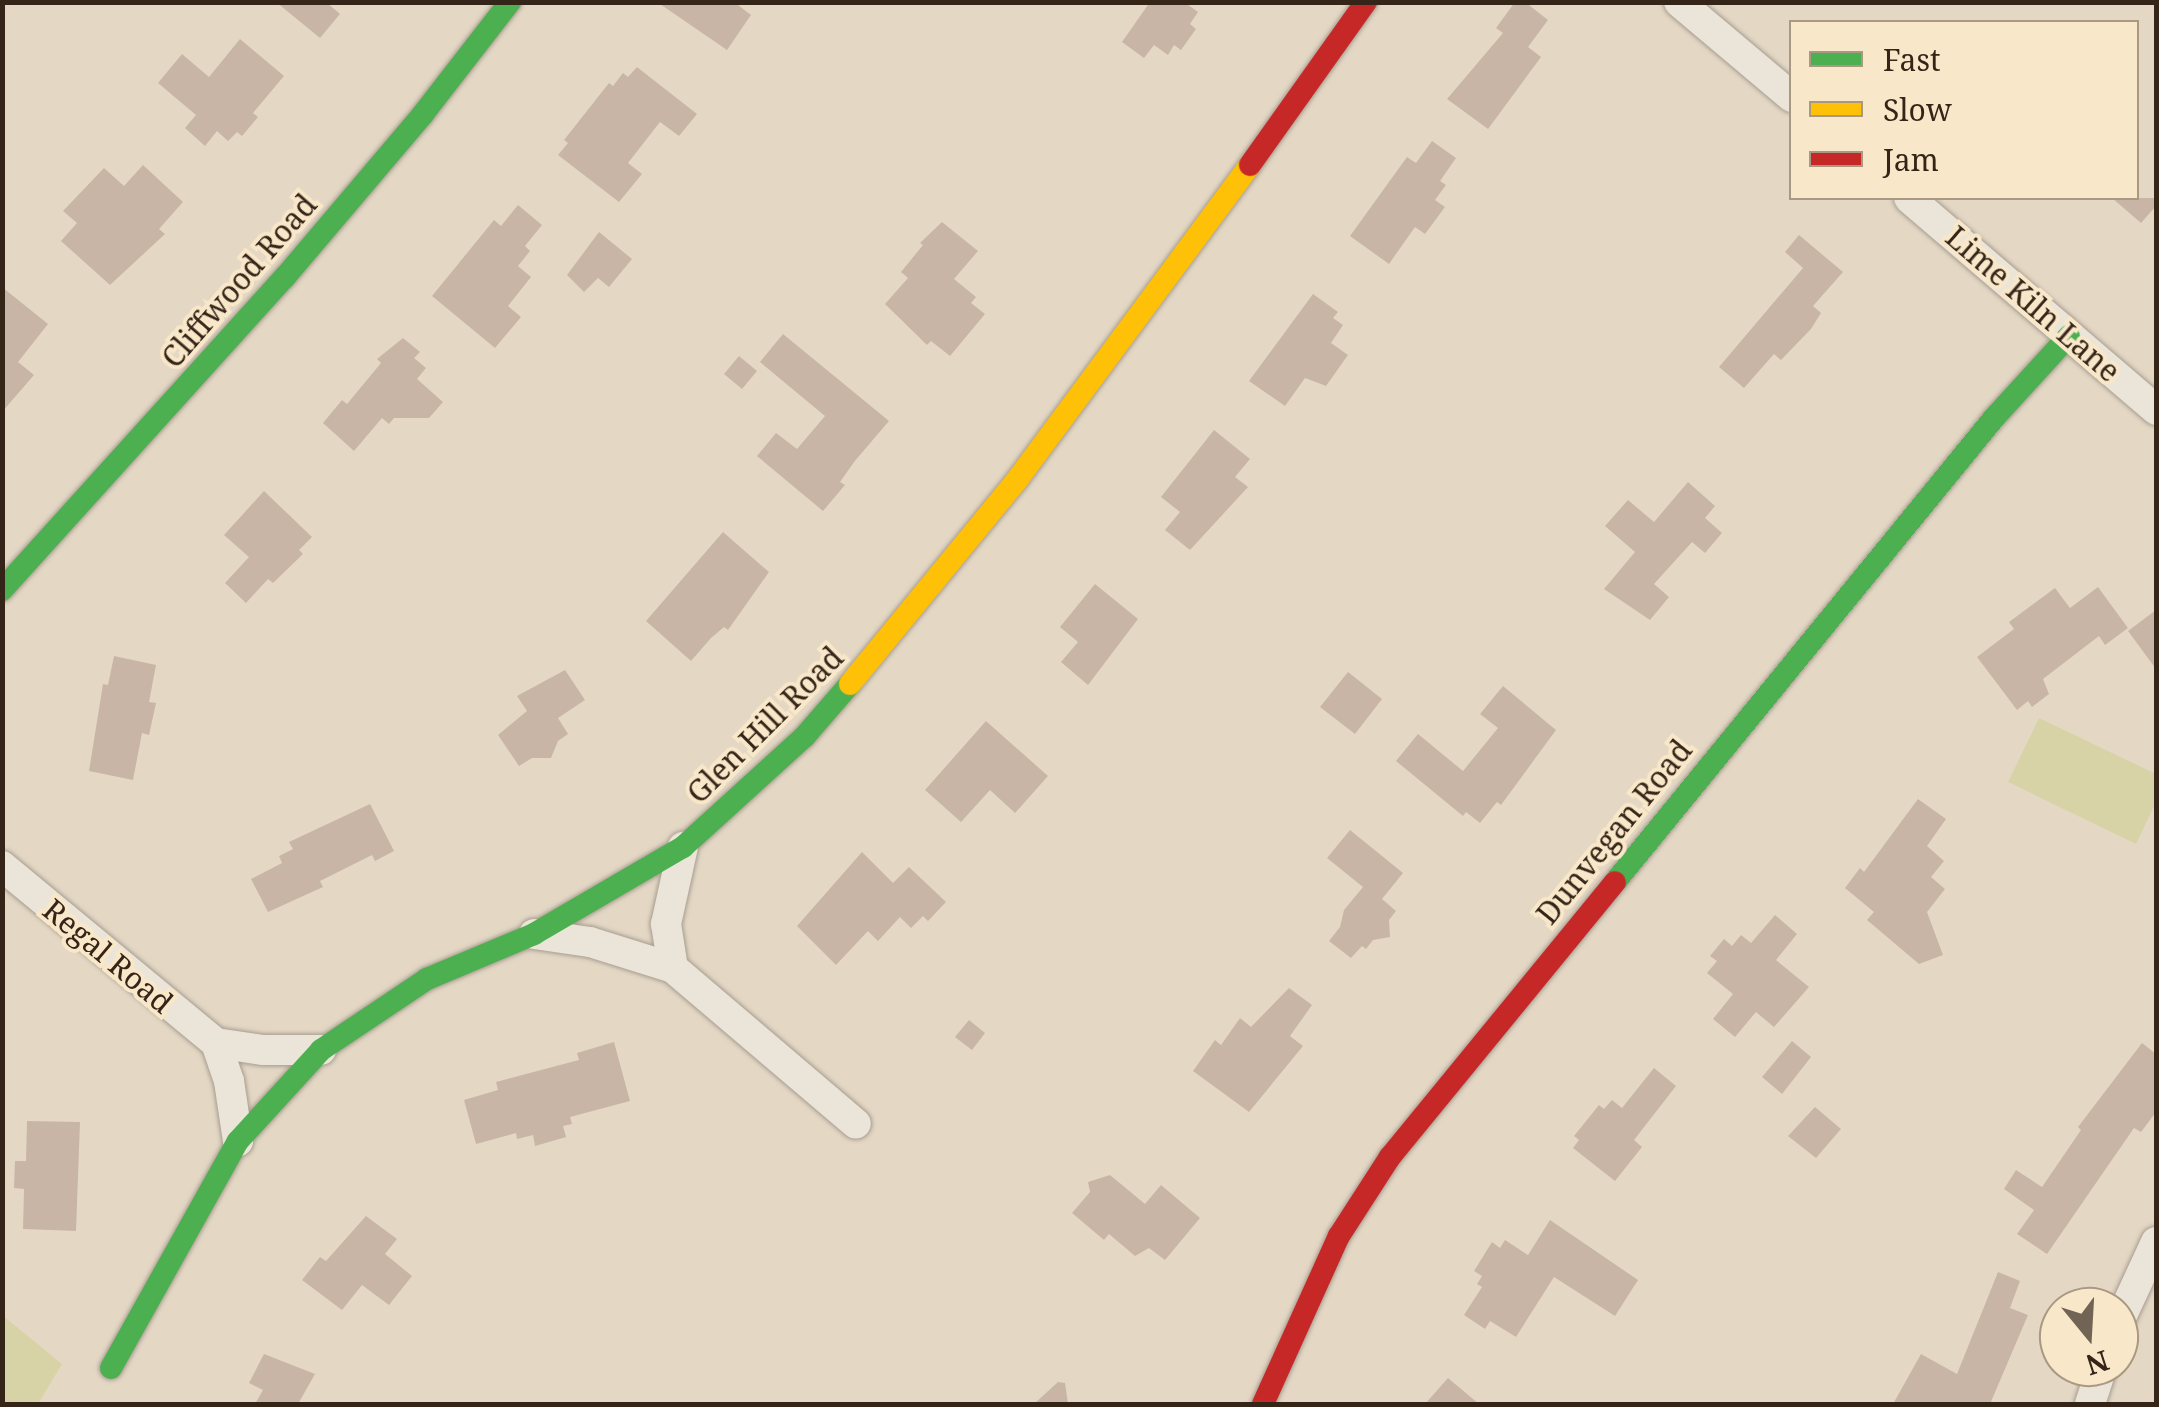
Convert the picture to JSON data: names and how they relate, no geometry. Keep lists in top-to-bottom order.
{
  "streets": {
    "street": [
      "Cliffwood Road",
      "Lime Kiln Lane",
      "Glen Hill Road",
      "Dunvegan Road",
      "Regal Road"
    ]
  },
  "crossings": [
    ["Lime Kiln Lane", "Dunvegan Road"]
  ],
  "legend": ["Fast", "Slow", "Jam"],
  "north": "bottom"
}
